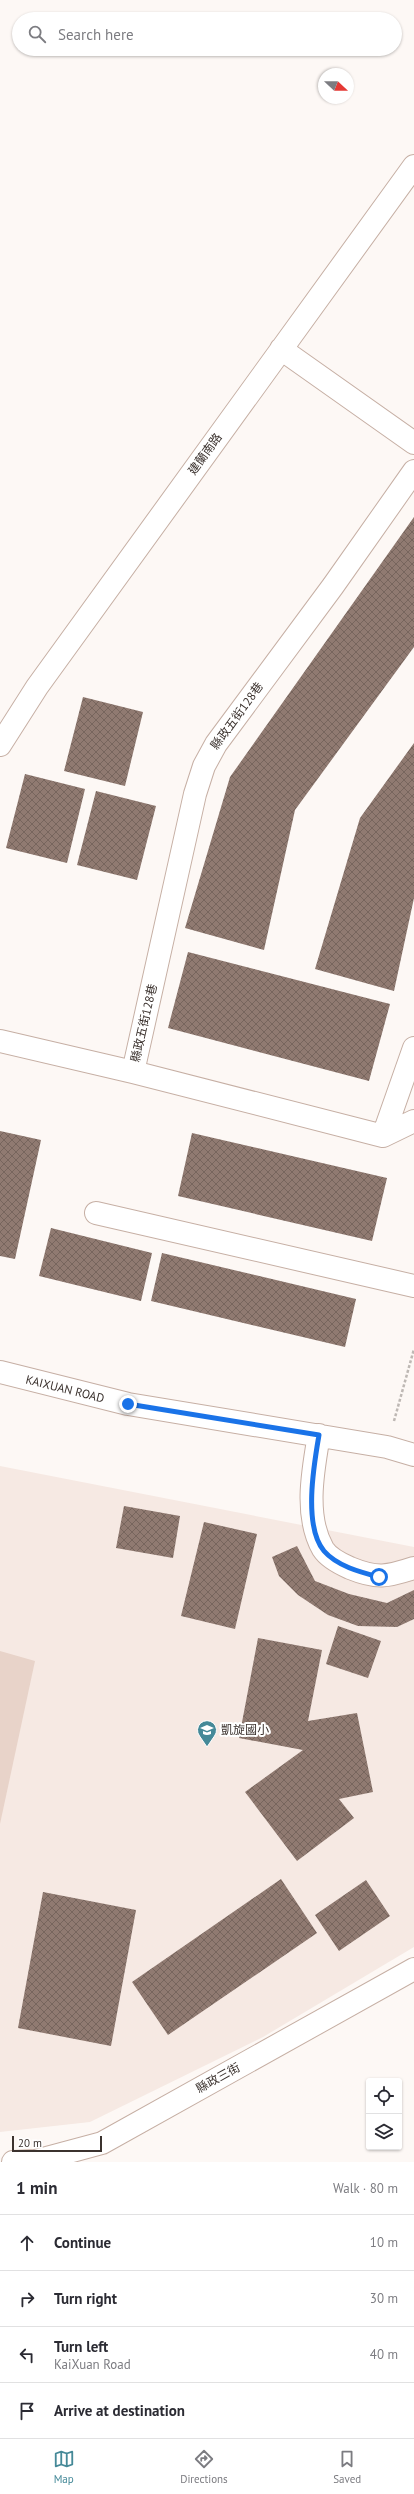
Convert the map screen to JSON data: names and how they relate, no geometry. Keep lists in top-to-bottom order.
{
  "streets": {
    "street": [
      "建蘭南路",
      "縣政五街128巷",
      "KAIXUAN ROAD",
      "縣政三街"
    ]
  },
  "places": {
    "school or university": ["凱旋國小"]
  },
  "scale_bar": "20 m",
  "north": "right",
  "page": {
    "search": "Search here",
    "scale": "20 m",
    "heading": ["1 min", "Walk · 80 m"],
    "list": [
      ["Continue", "10 m"],
      ["Turn right", "30 m"],
      ["Turn left", "KaiXuan Road", "40 m"],
      "Arrive at destination"
    ],
    "nav": ["Map", "Directions", "Saved"]
  }
}
